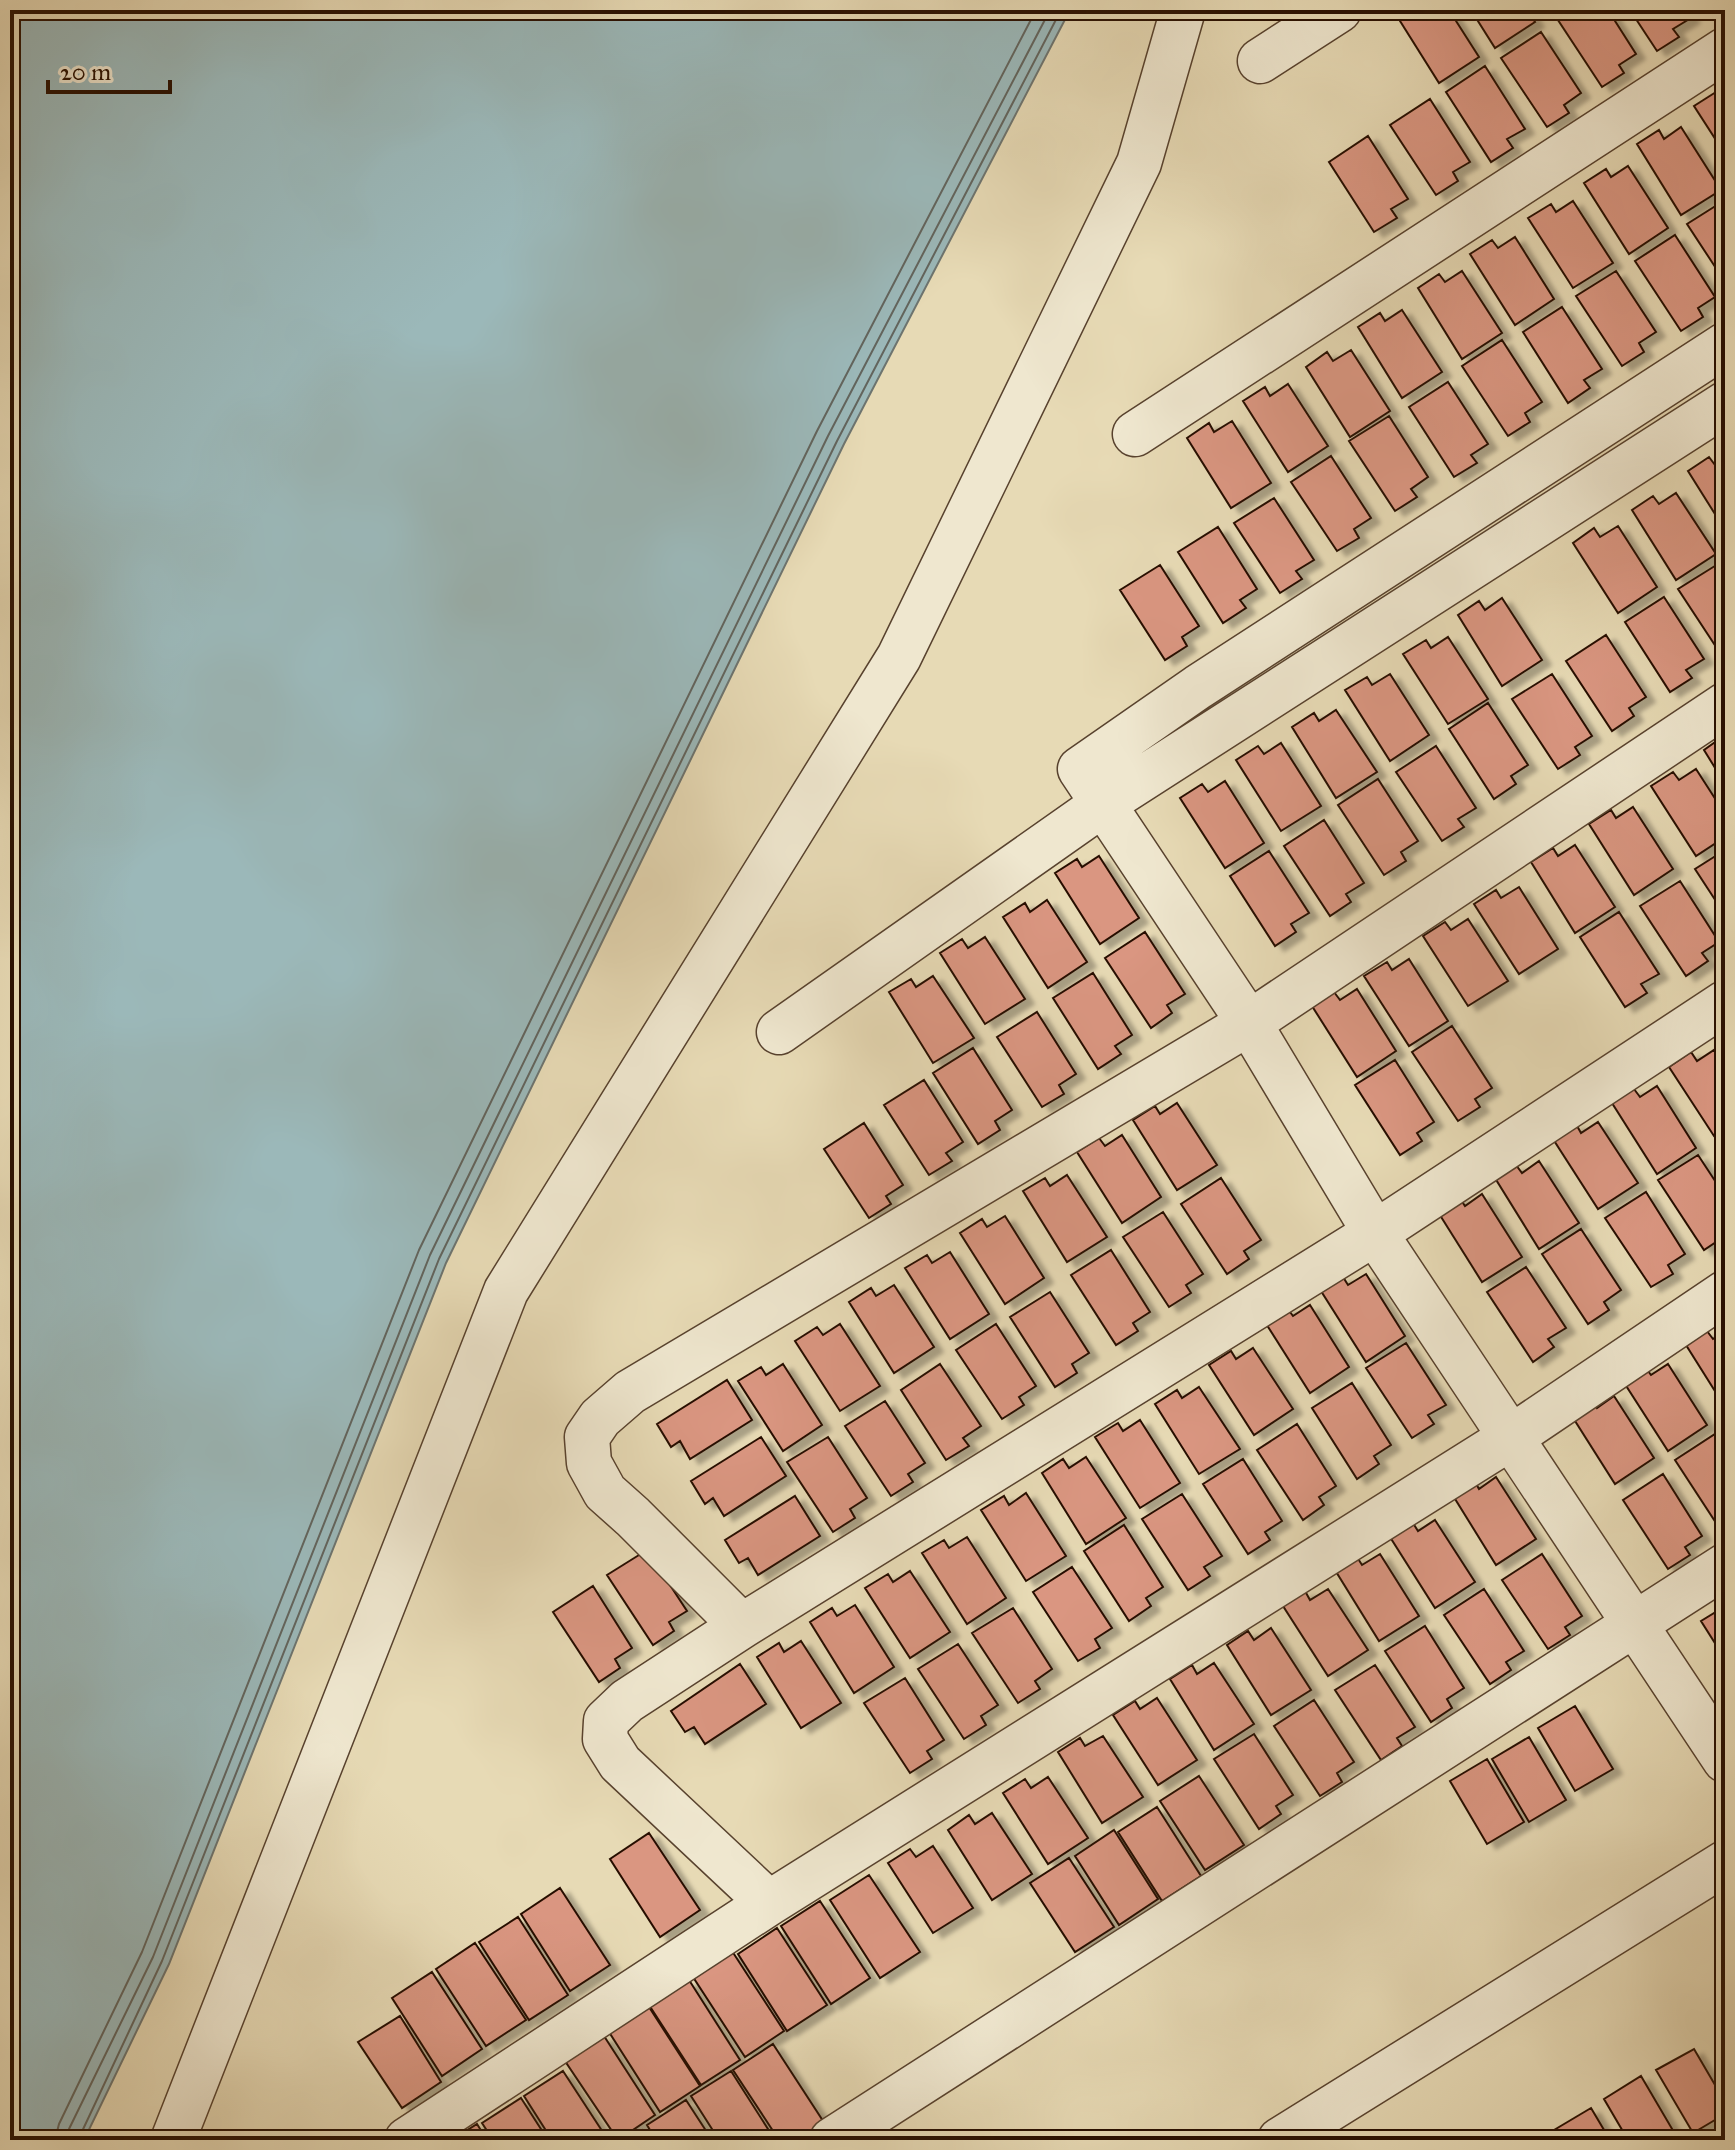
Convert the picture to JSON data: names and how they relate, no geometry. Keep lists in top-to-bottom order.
{
  "scale_bar": "20 m"
}
